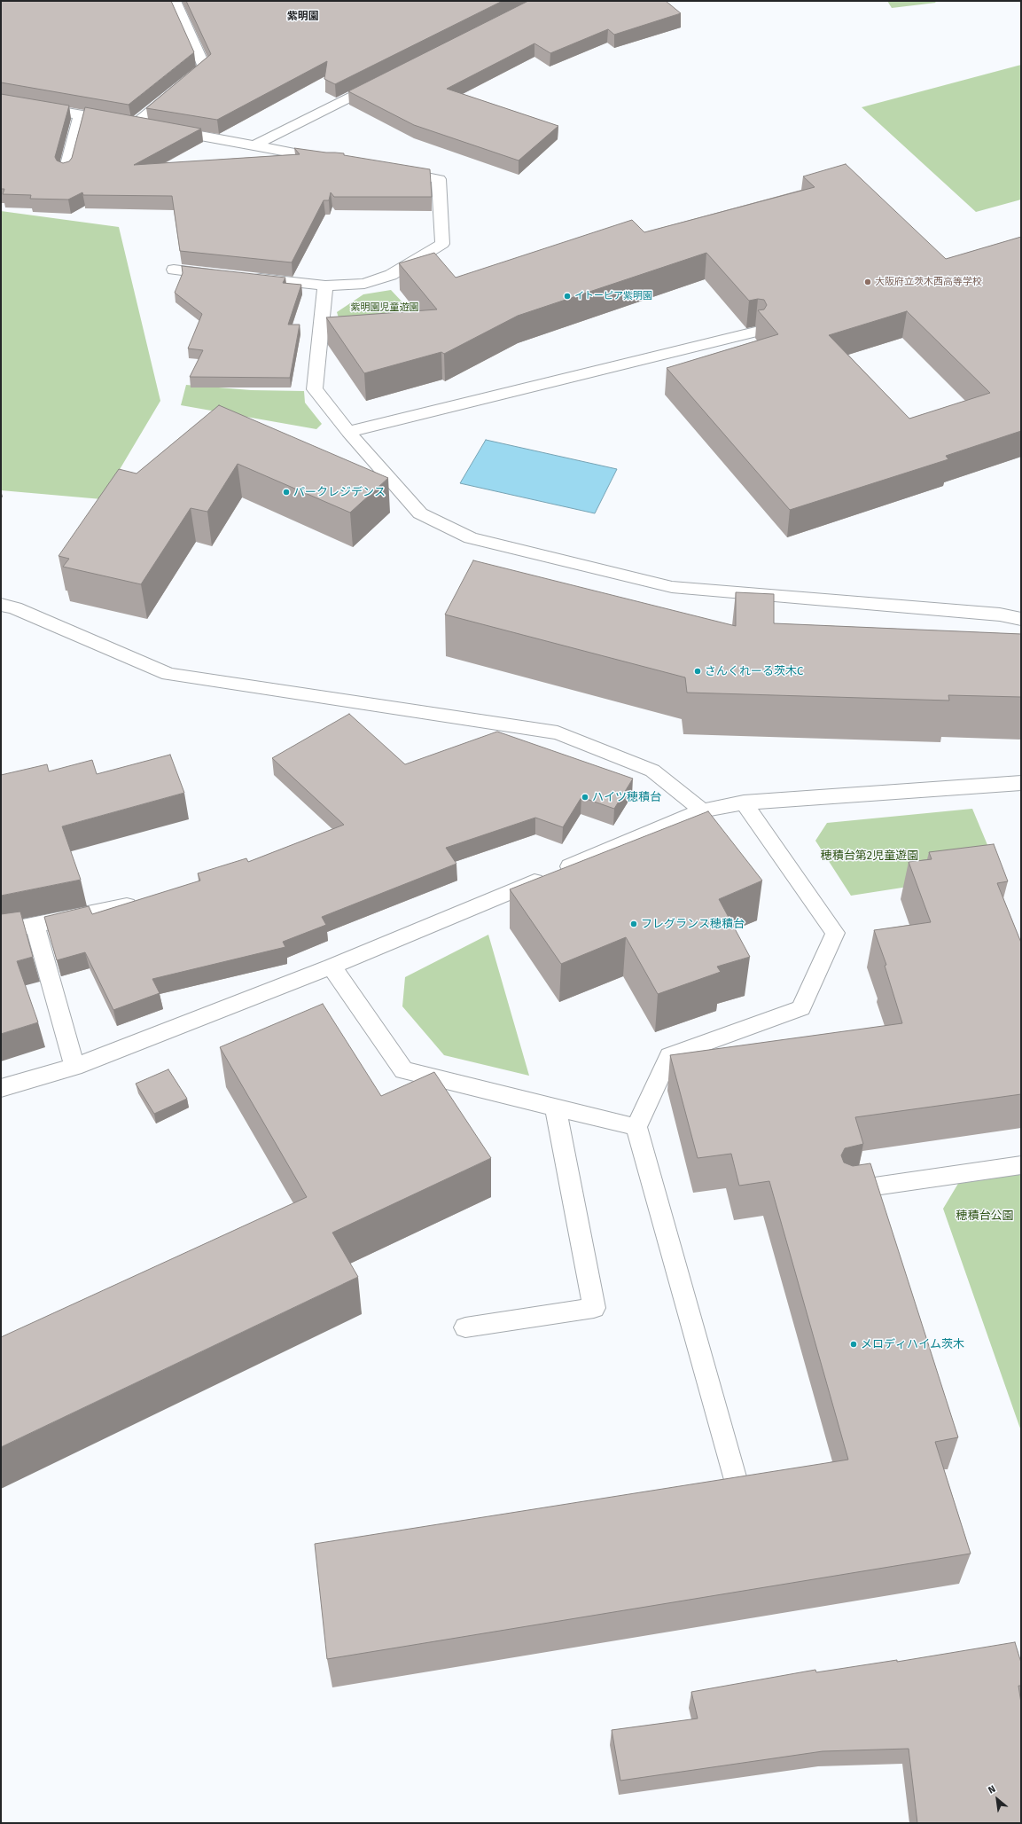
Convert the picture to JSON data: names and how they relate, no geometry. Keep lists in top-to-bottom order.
{
  "districts": ["紫明園"],
  "parks": ["紫明園児童遊園", "穂積台第2児童遊園", "穂積台公園"],
  "places": [
    "大阪府立茨木西高等学校",
    "イトーピア紫明園",
    "パークレジデンス",
    "さんくれーる茨木C",
    "ハイツ穂積台",
    "フレグランス穂積台",
    "メロディハイム茨木"
  ],
  "north": "top left"
}
